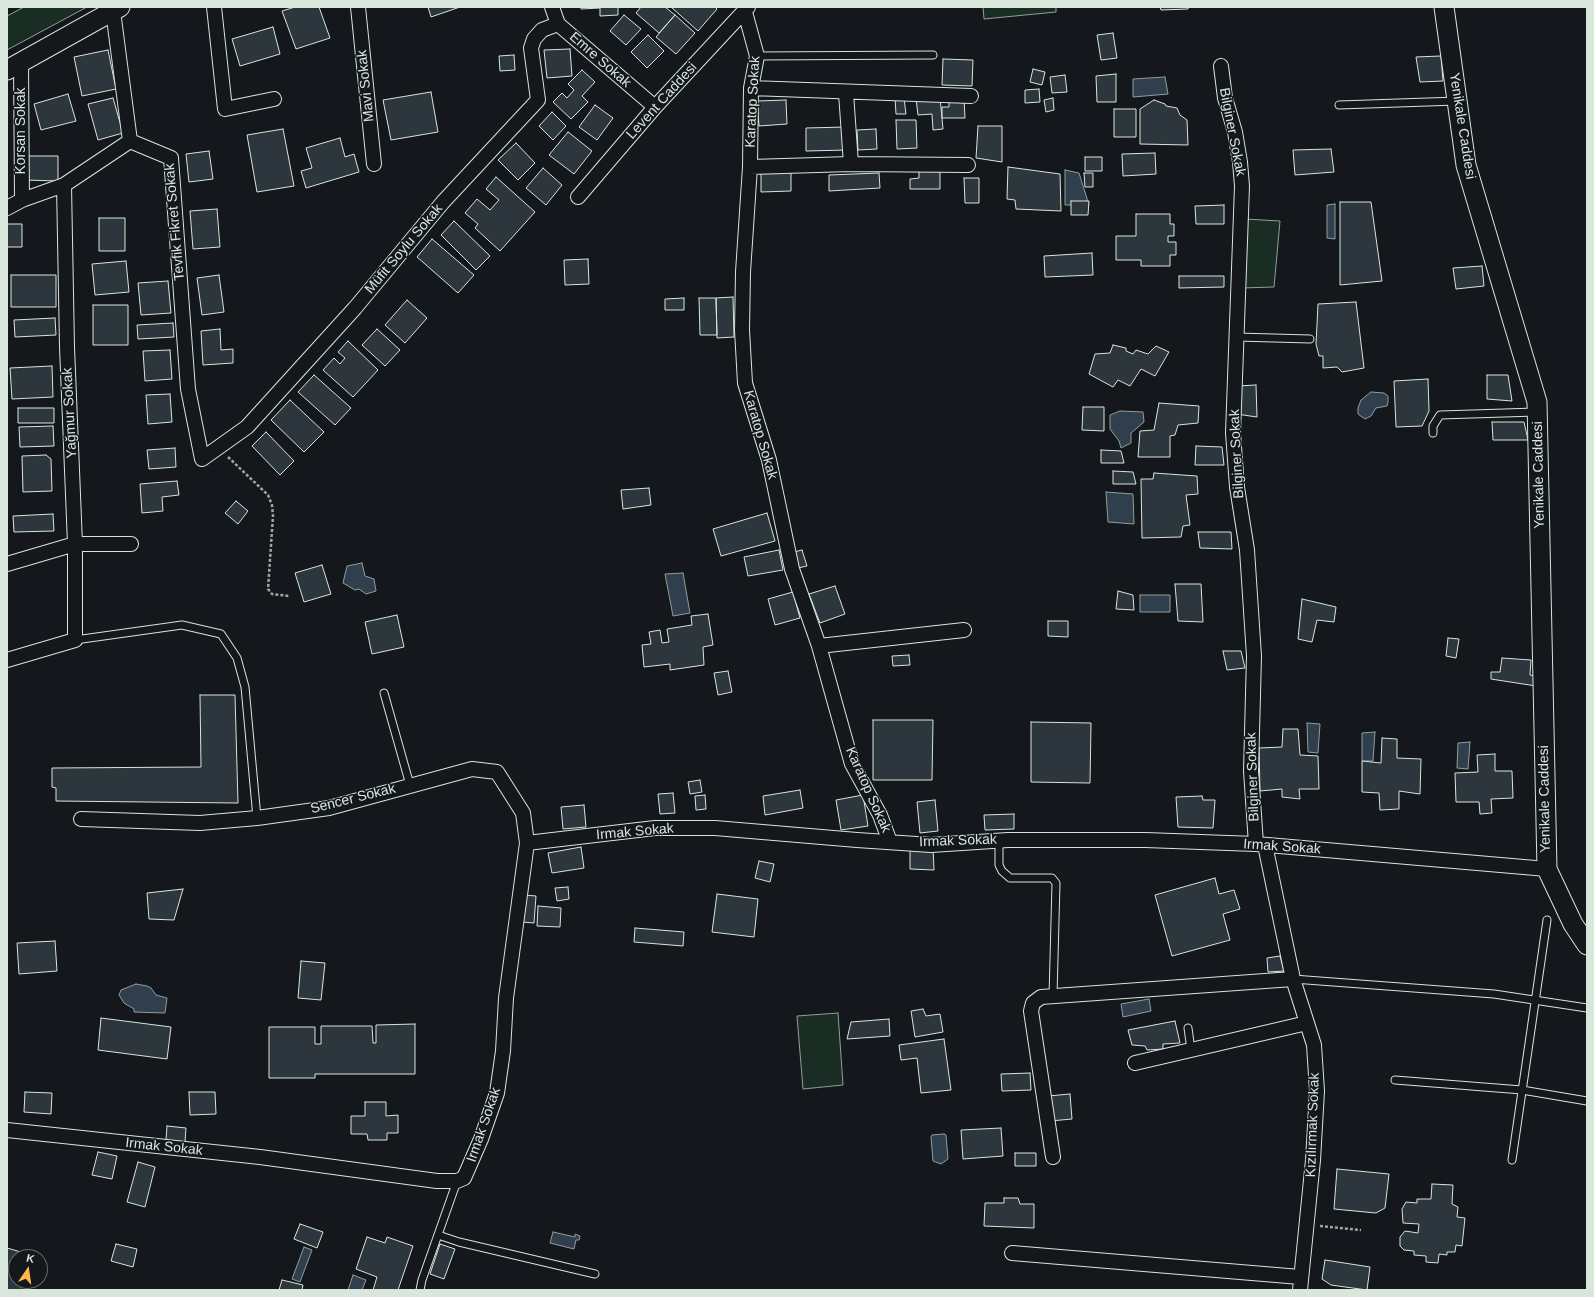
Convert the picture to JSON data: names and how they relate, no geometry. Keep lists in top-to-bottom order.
{
  "streets": {
    "street": [
      "Emre Sokak",
      "Mavi Sokak",
      "Levent Caddesi",
      "Karatop Sokak",
      "Yenikale Caddesi",
      "Korsan Sokak",
      "Bilginer Sokak",
      "Tevfik Fikret Sokak",
      "Müfit Soylu Sokak",
      "Yağmur Sokak",
      "Sencer Sokak",
      "Irmak Sokak",
      "Kızılırmak Sokak"
    ]
  },
  "crossings": [
    ["Emre Sokak", "Levent Caddesi"],
    ["Emre Sokak", "Müfit Soylu Sokak"],
    ["Levent Caddesi", "Karatop Sokak"],
    ["Karatop Sokak", "Irmak Sokak"],
    ["Yenikale Caddesi", "Irmak Sokak"],
    ["Bilginer Sokak", "Irmak Sokak"],
    ["Bilginer Sokak", "Kızılırmak Sokak"],
    ["Tevfik Fikret Sokak", "Müfit Soylu Sokak"],
    ["Sencer Sokak", "Irmak Sokak"],
    ["Irmak Sokak", "Kızılırmak Sokak"]
  ],
  "north": "top"
}
